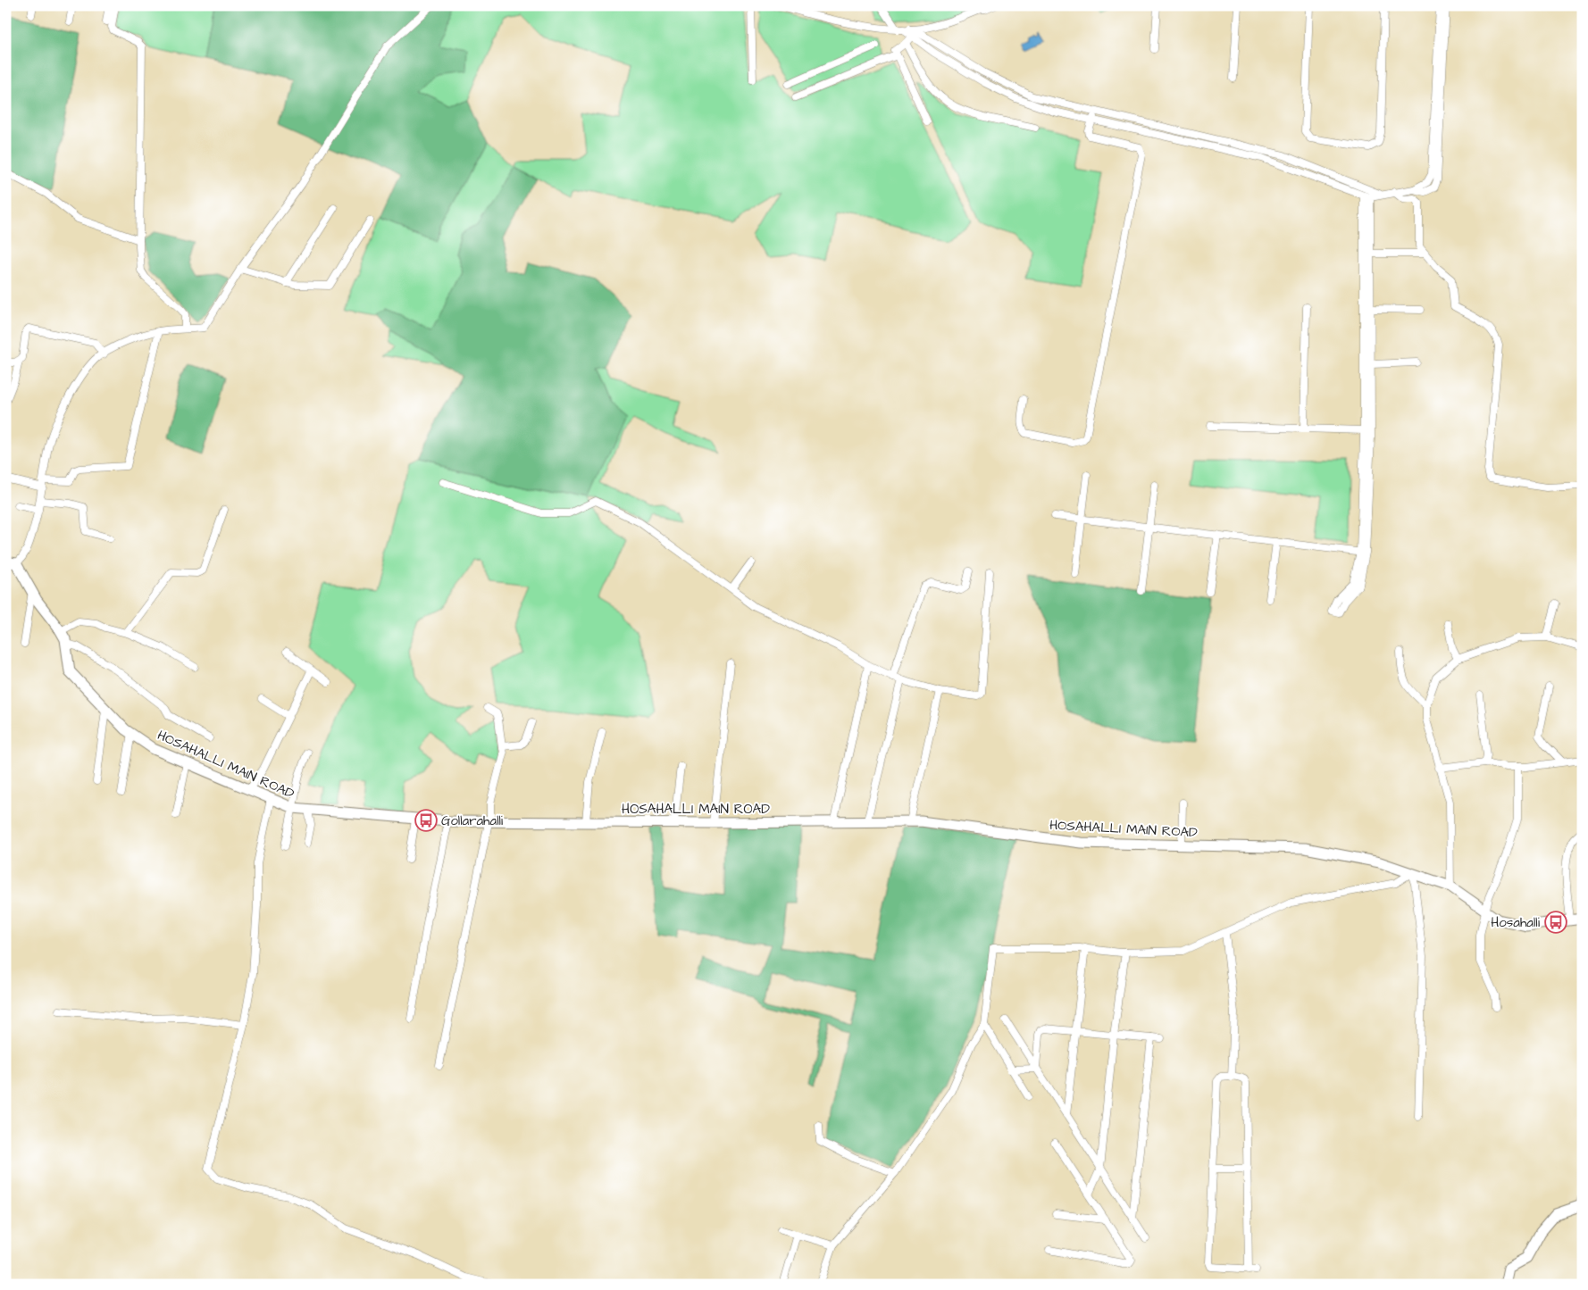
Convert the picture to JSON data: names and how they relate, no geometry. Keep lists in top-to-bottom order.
{
  "streets": {
    "street": ["HOSAHALLI MAIN ROAD"]
  },
  "places": {
    "bus stop": ["Gollarahalli", "Hosahalli"]
  }
}
